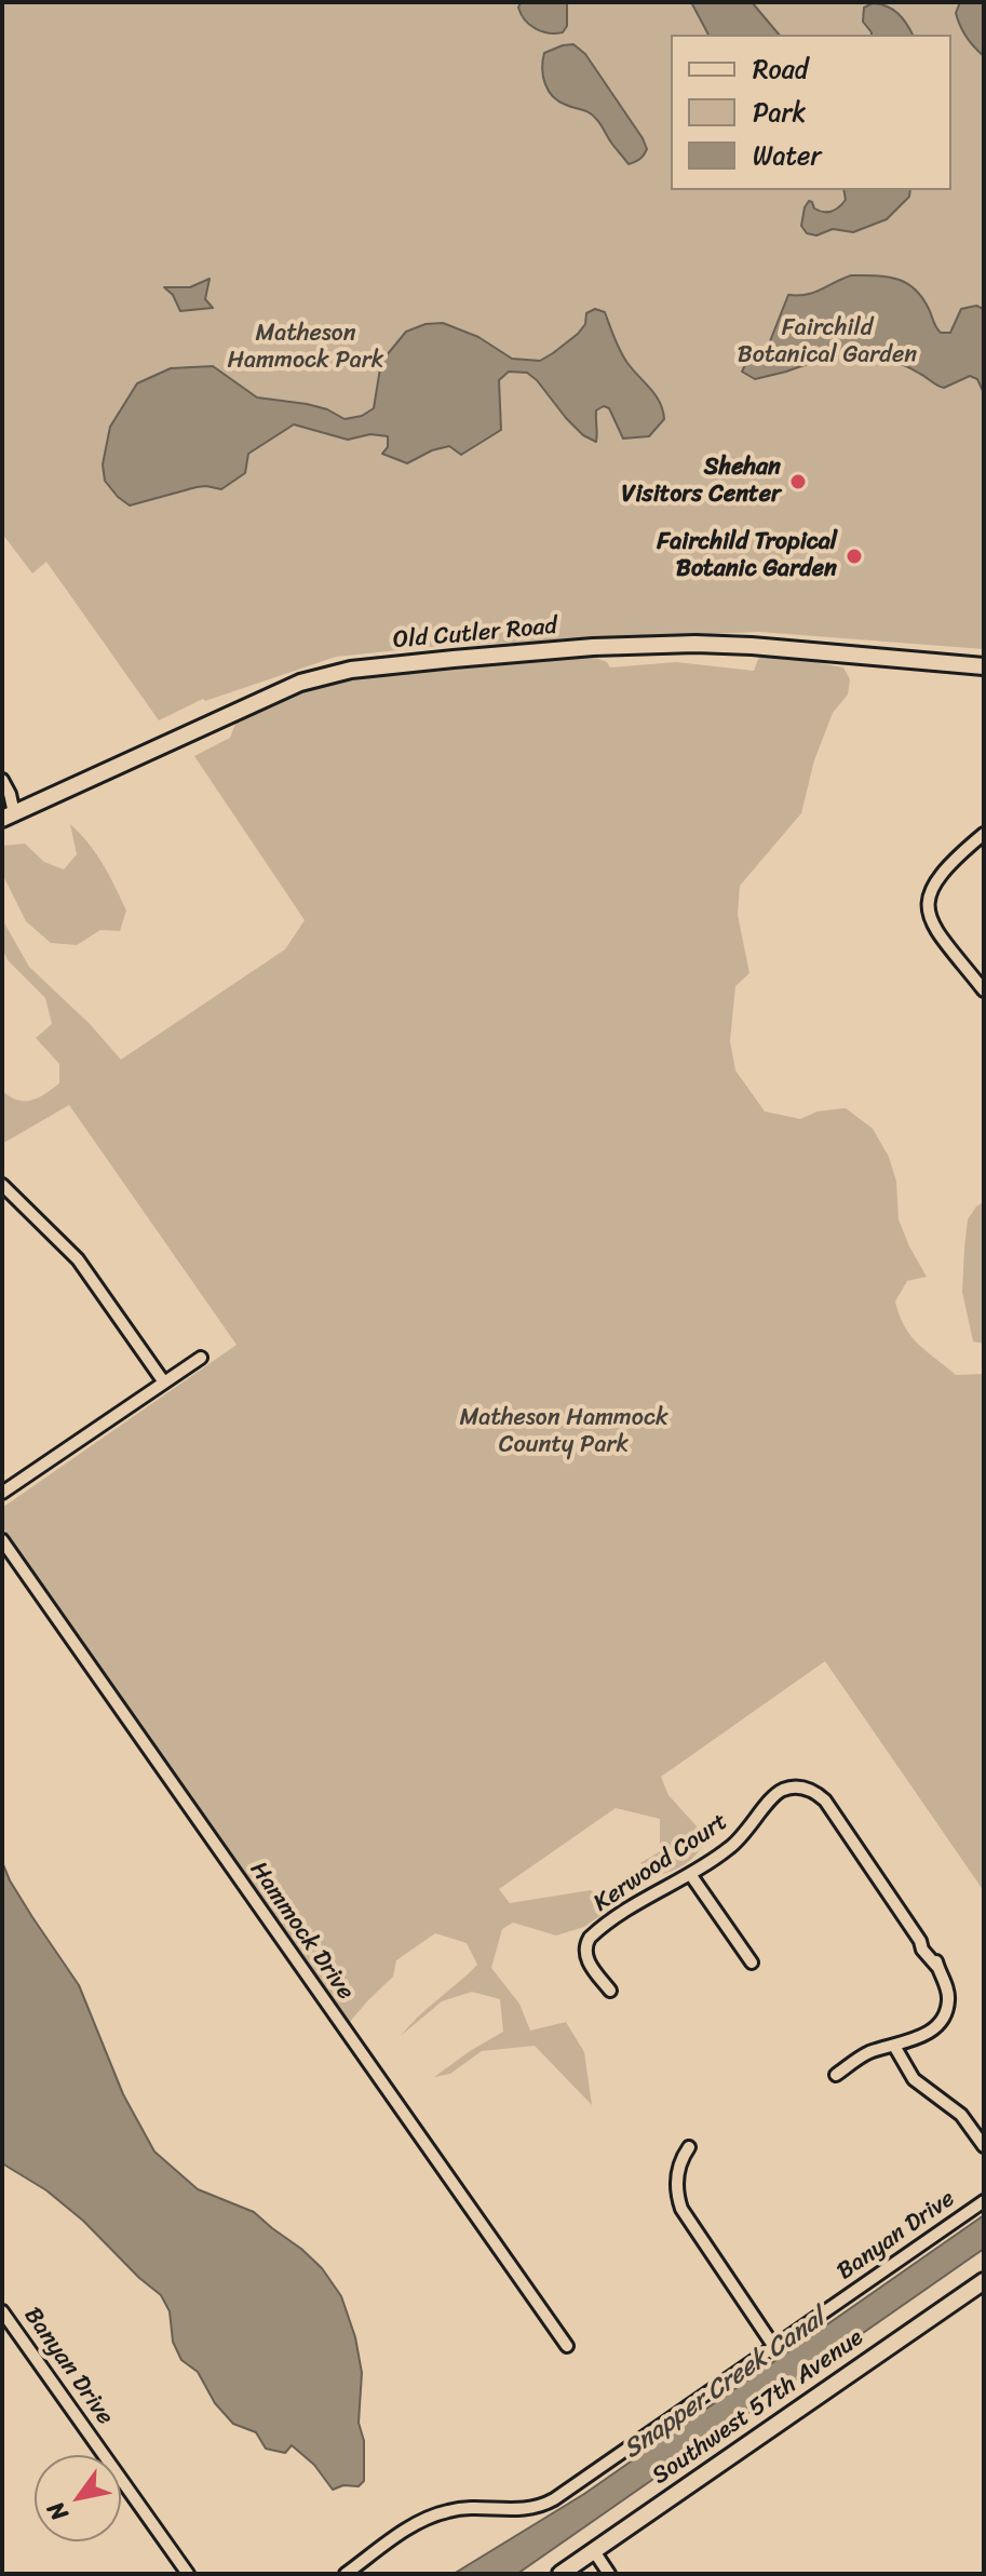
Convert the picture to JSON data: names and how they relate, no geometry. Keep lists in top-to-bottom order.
{
  "streets": {
    "main road": ["Old Cutler Road", "Southwest 57th Avenue"],
    "street": ["Kerwood Court", "Hammock Drive", "Banyan Drive"]
  },
  "water": ["Snapper Creek Canal"],
  "parks": ["Fairchild Botanical Garden", "Matheson Hammock Park", "Matheson Hammock County Park"],
  "places": ["Shehan Visitors Center", "Fairchild Tropical Botanic Garden"],
  "legend": ["Road", "Park", "Water"],
  "north": "bottom left"
}
